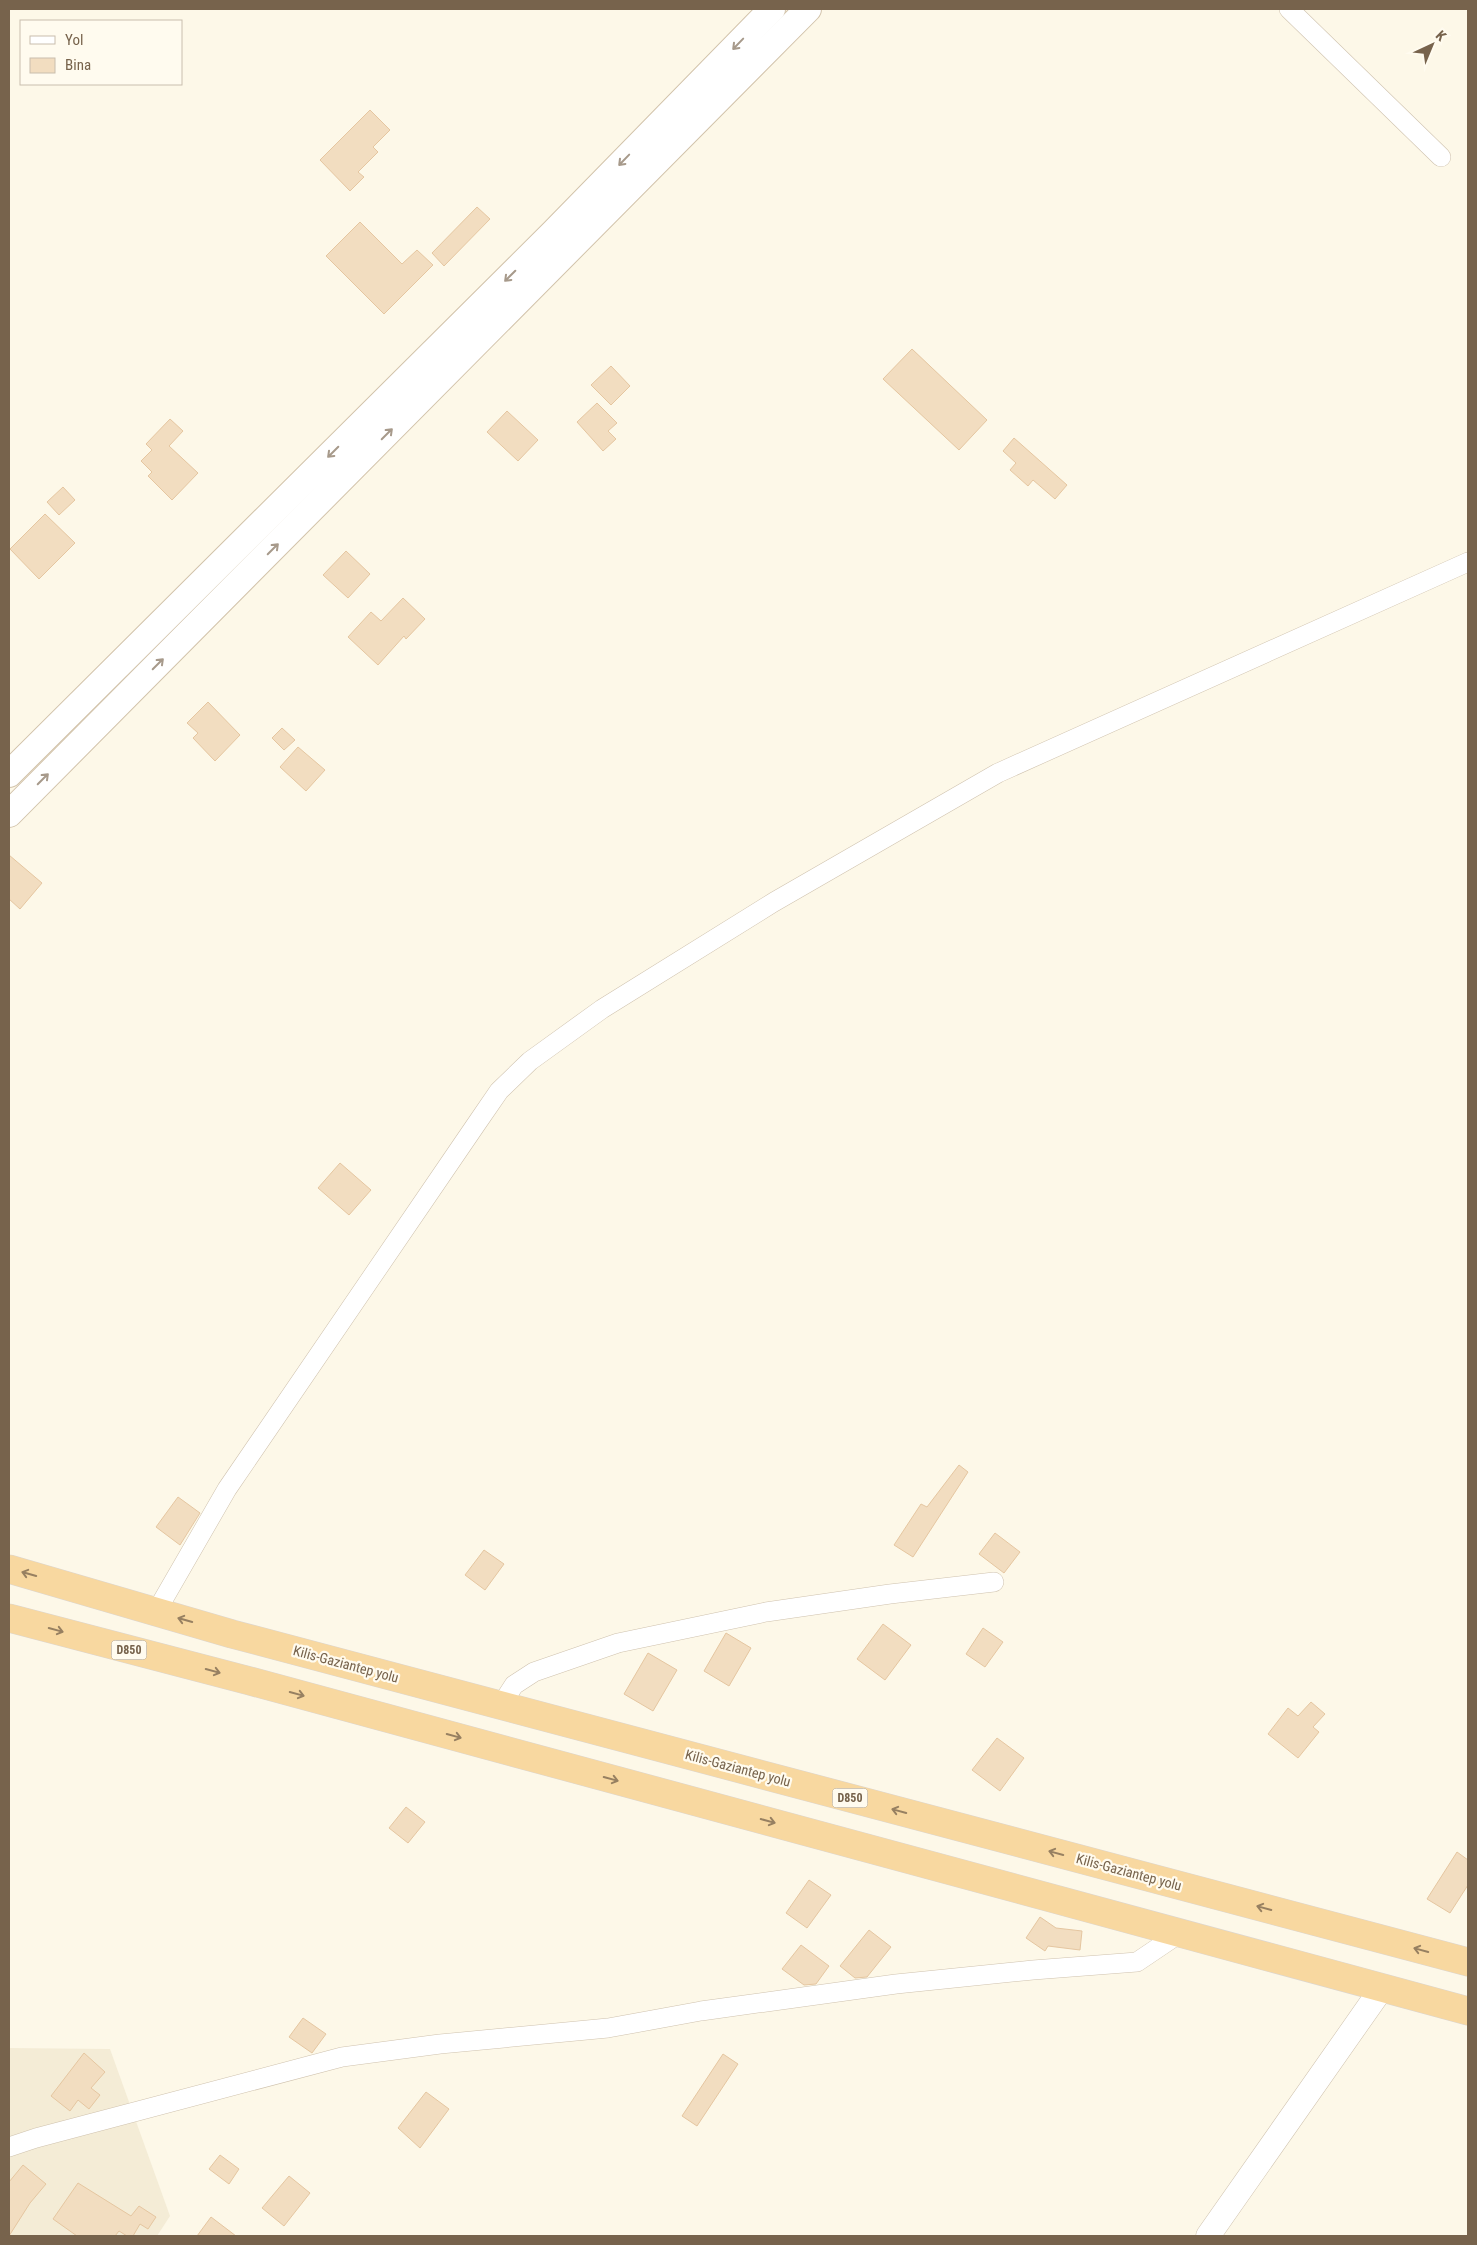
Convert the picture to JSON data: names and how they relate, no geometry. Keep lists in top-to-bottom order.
{
  "streets": {
    "highway": ["D850", "Kilis-Gaziantep yolu"]
  },
  "legend": ["Yol", "Bina"],
  "north": "top right"
}
